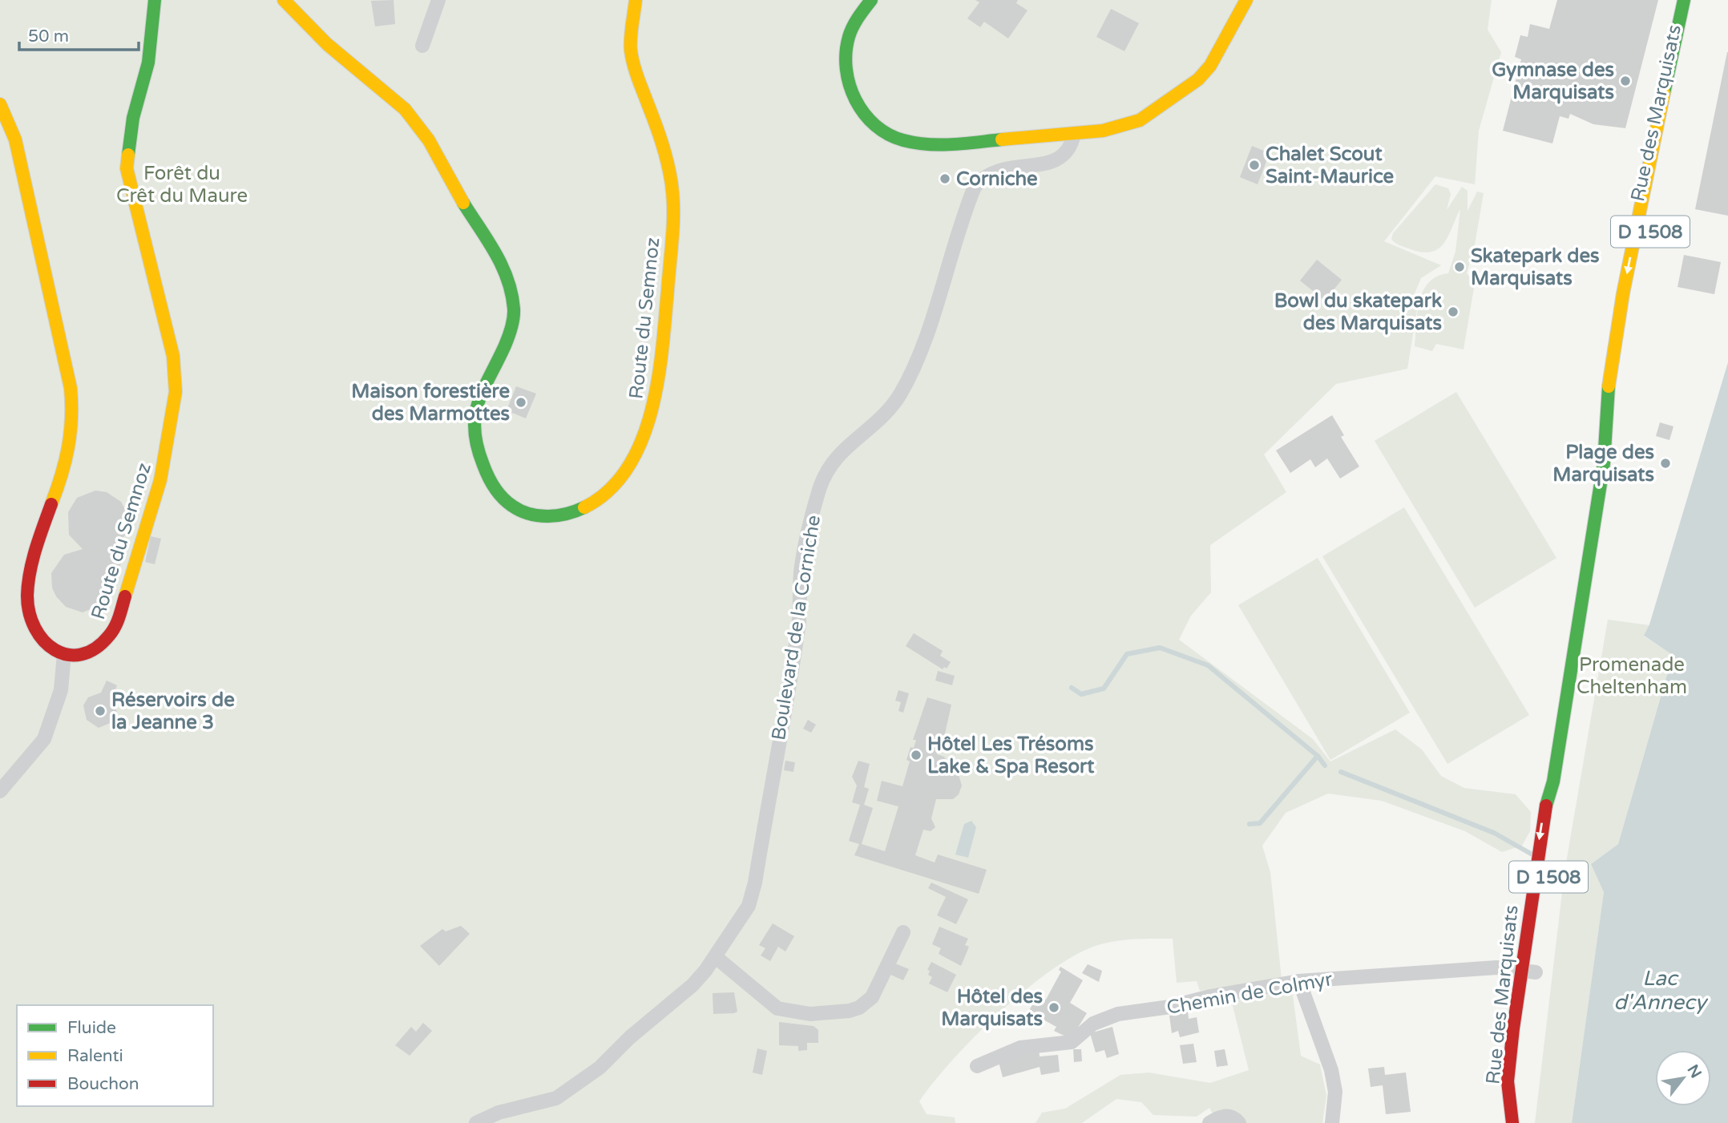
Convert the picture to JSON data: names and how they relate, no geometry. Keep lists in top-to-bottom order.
{
  "streets": {
    "main road": ["Rue des Marquisats", "D 1508", "Route du Semnoz"],
    "street": ["Boulevard de la Corniche", "Chemin de Colmyr"]
  },
  "crossings": [
    ["Rue des Marquisats", "Chemin de Colmyr"]
  ],
  "water": ["Lac d'Annecy"],
  "parks": ["Forêt du Crêt du Maure", "Promenade Cheltenham"],
  "places": [
    "Gymnase des Marquisats",
    "Chalet Scout Saint-Maurice",
    "Corniche",
    "Skatepark des Marquisats",
    "Bowl du skatepark des Marquisats",
    "Maison forestière des Marmottes",
    "Plage des Marquisats",
    "Réservoirs de la Jeanne 3",
    "Hôtel Les Trésoms Lake & Spa Resort",
    "Hôtel des Marquisats"
  ],
  "legend": ["Fluide", "Ralenti", "Bouchon"],
  "scale_bar": "50 m",
  "north": "top right"
}
